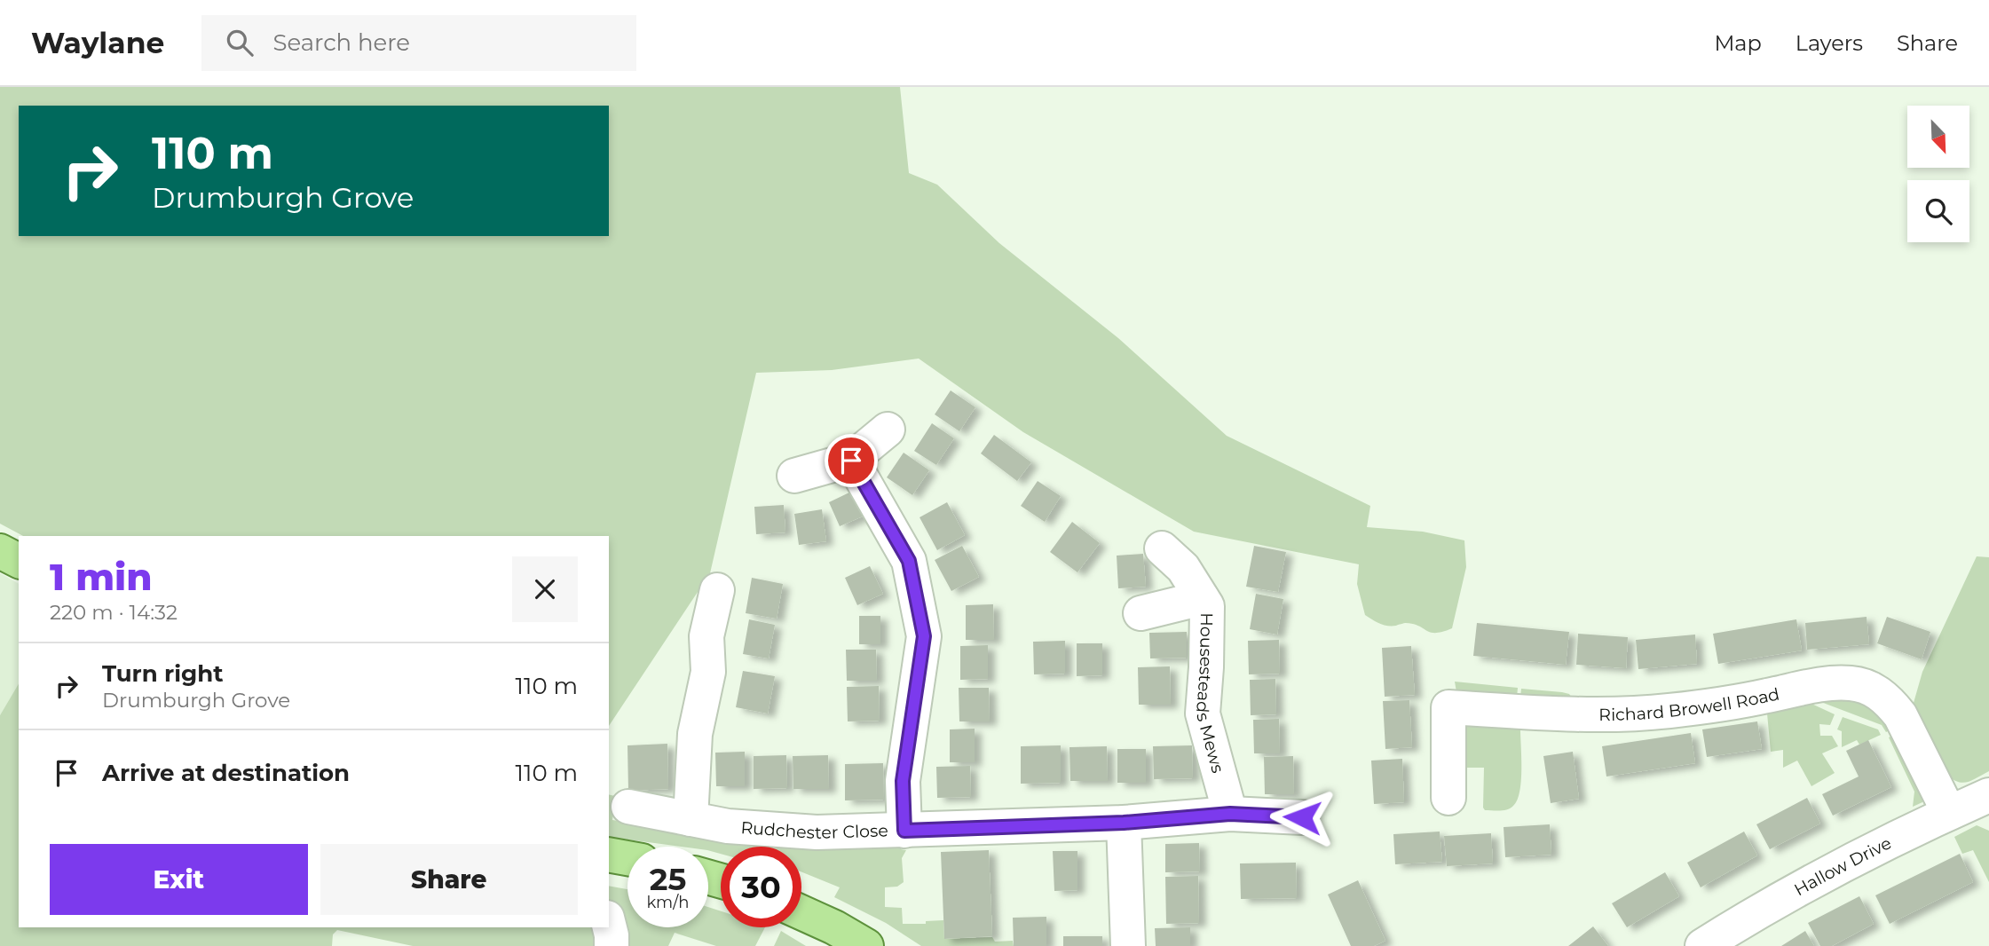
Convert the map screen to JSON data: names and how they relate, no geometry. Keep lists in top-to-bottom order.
{
  "streets": {
    "street": [
      "Housesteads Mews",
      "Richard Browell Road",
      "Rudchester Close",
      "Hallow Drive"
    ]
  },
  "crossings": [
    ["Housesteads Mews", "Rudchester Close"],
    ["Richard Browell Road", "Hallow Drive"]
  ],
  "north": "bottom right",
  "page": {
    "header": "Waylane",
    "search": "Search here",
    "nav": ["Map", "Layers", "Share"],
    "turn": ["110 m", "Drumburgh Grove"],
    "heading": ["1 min", "220 m · 14:32"],
    "list": [
      {
        "name": "Turn right",
        "note": "Drumburgh Grove",
        "value": "110 m"
      },
      {
        "name": "Arrive at destination",
        "value": "110 m"
      }
    ],
    "buttons": ["Exit", "Share"],
    "speed": "25 km/h",
    "limit": "30"
  }
}
